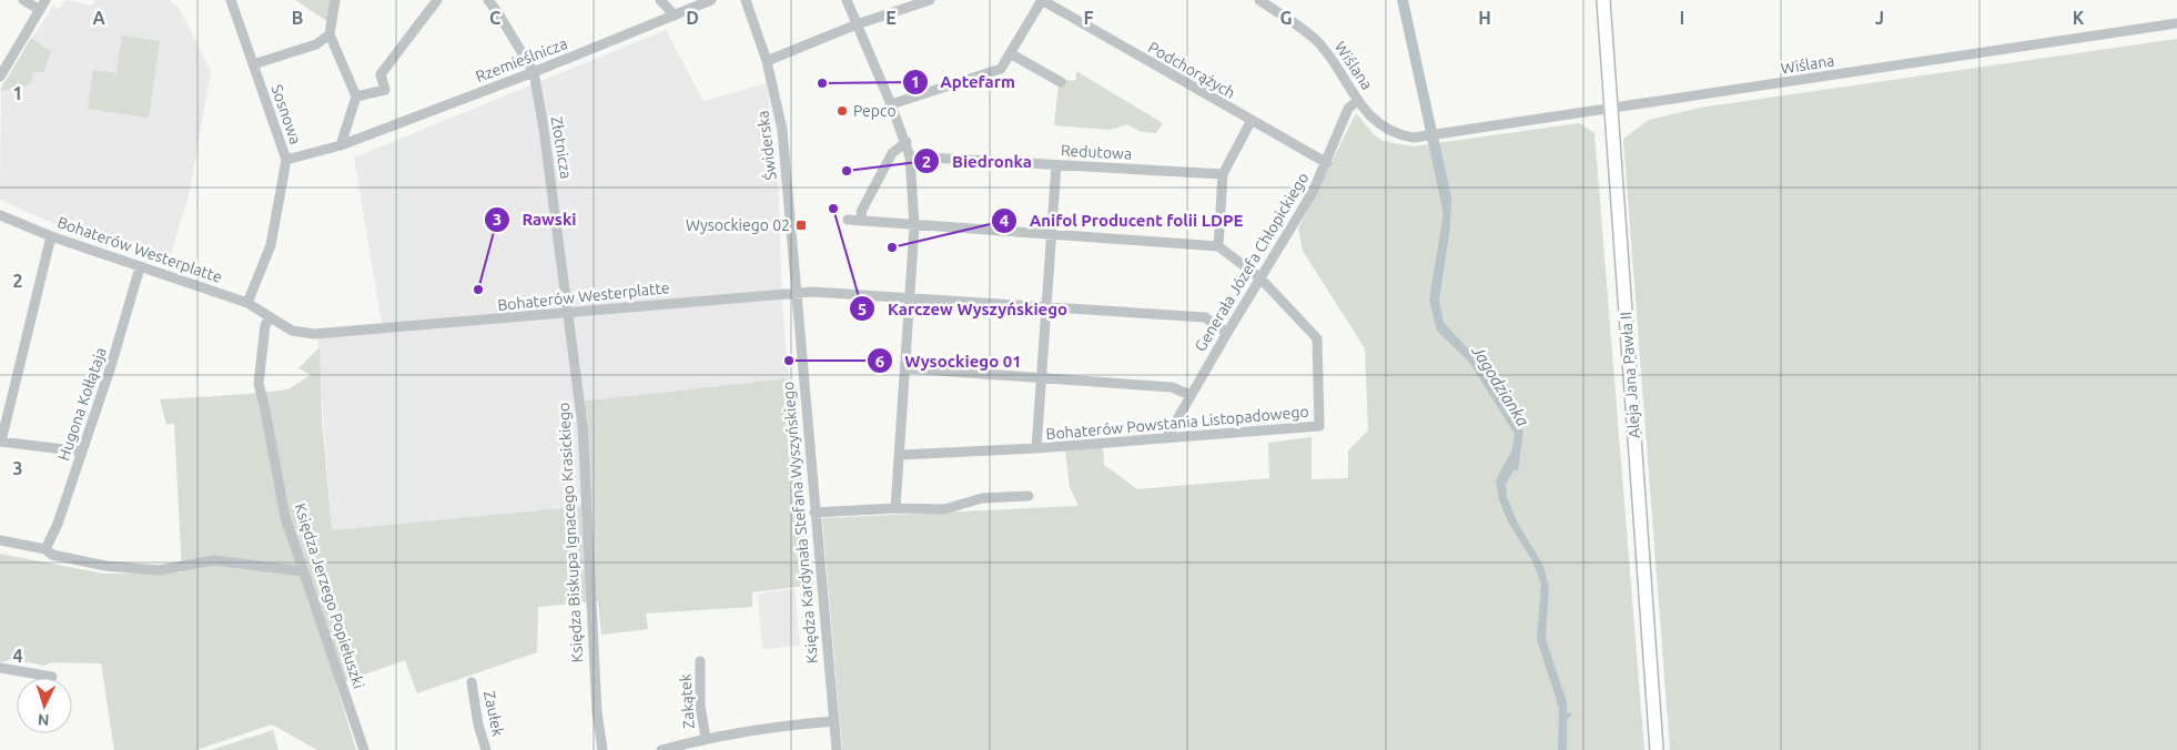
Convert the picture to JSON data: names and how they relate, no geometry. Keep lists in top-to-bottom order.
{
  "streets": {
    "main road": ["Aleja Jana Pawła II"],
    "street": [
      "Rzemieślnicza",
      "Wiślana",
      "Podchorążych",
      "Sosnowa",
      "Świderska",
      "Złotnicza",
      "Redutowa",
      "Bohaterów Westerplatte",
      "Generała Józefa Chłopickiego",
      "Hugona Kołłątaja",
      "Bohaterów Powstania Listopadowego",
      "Księdza Kardynała Stefana Wyszyńskiego",
      "Księdza Biskupa Ignacego Krasickiego",
      "Księdza Jerzego Popiełuszki",
      "Zakątek",
      "Zaułek"
    ]
  },
  "crossings": [
    ["Rzemieślnicza", "Sosnowa"],
    ["Rzemieślnicza", "Złotnicza"],
    ["Wiślana", "Generała Józefa Chłopickiego"],
    ["Wiślana", "Aleja Jana Pawła II"],
    ["Podchorążych", "Generała Józefa Chłopickiego"],
    ["Sosnowa", "Bohaterów Westerplatte"],
    ["Świderska", "Bohaterów Westerplatte"],
    ["Świderska", "Księdza Kardynała Stefana Wyszyńskiego"],
    ["Złotnicza", "Bohaterów Westerplatte"],
    ["Złotnicza", "Księdza Biskupa Ignacego Krasickiego"],
    ["Bohaterów Westerplatte", "Generała Józefa Chłopickiego"],
    ["Bohaterów Westerplatte", "Hugona Kołłątaja"],
    ["Bohaterów Westerplatte", "Księdza Kardynała Stefana Wyszyńskiego"],
    ["Bohaterów Westerplatte", "Księdza Biskupa Ignacego Krasickiego"],
    ["Bohaterów Westerplatte", "Księdza Jerzego Popiełuszki"],
    ["Generała Józefa Chłopickiego", "Bohaterów Powstania Listopadowego"]
  ],
  "water": ["Jagodzianka"],
  "places": {
    "other": [
      "Aptefarm",
      "Pepco",
      "Biedronka",
      "Karczew Wyszyńskiego",
      "Anifol Producent folii LDPE",
      "Rawski",
      "Wysockiego 01"
    ],
    "transit": ["Wysockiego 02"]
  },
  "north": "bottom",
  "grid": {
    "columns": [
      "A",
      "B",
      "C",
      "D",
      "E",
      "F",
      "G",
      "H",
      "I",
      "J",
      "K"
    ],
    "rows": [
      "1",
      "2",
      "3",
      "4"
    ]
  }
}
